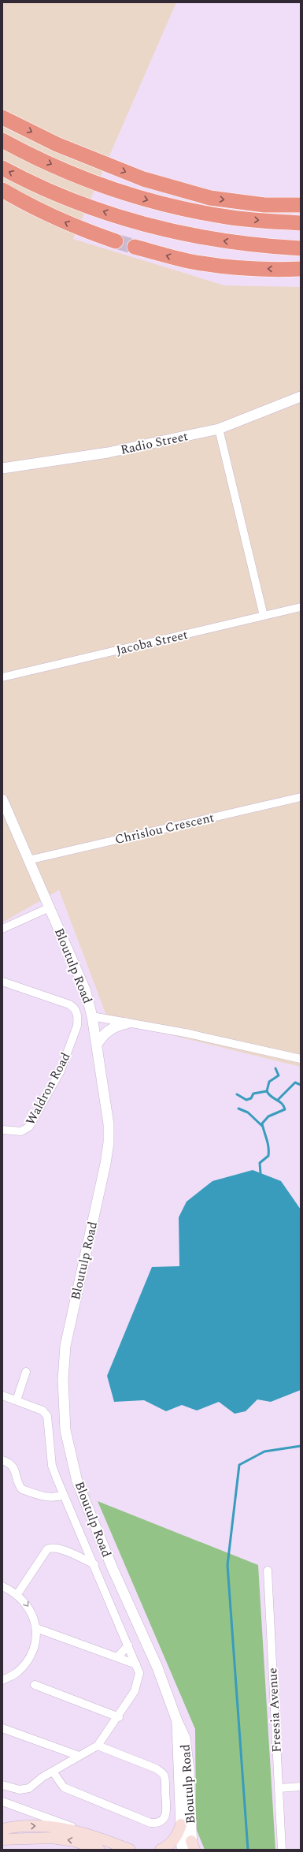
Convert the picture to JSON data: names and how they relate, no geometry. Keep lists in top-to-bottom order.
{
  "streets": {
    "street": [
      "Radio Street",
      "Jacoba Street",
      "Chrislou Crescent",
      "Bloutulp Road",
      "Waldron Road",
      "Freesia Avenue"
    ]
  },
  "crossings": [
    ["Chrislou Crescent", "Bloutulp Road"]
  ]
}
